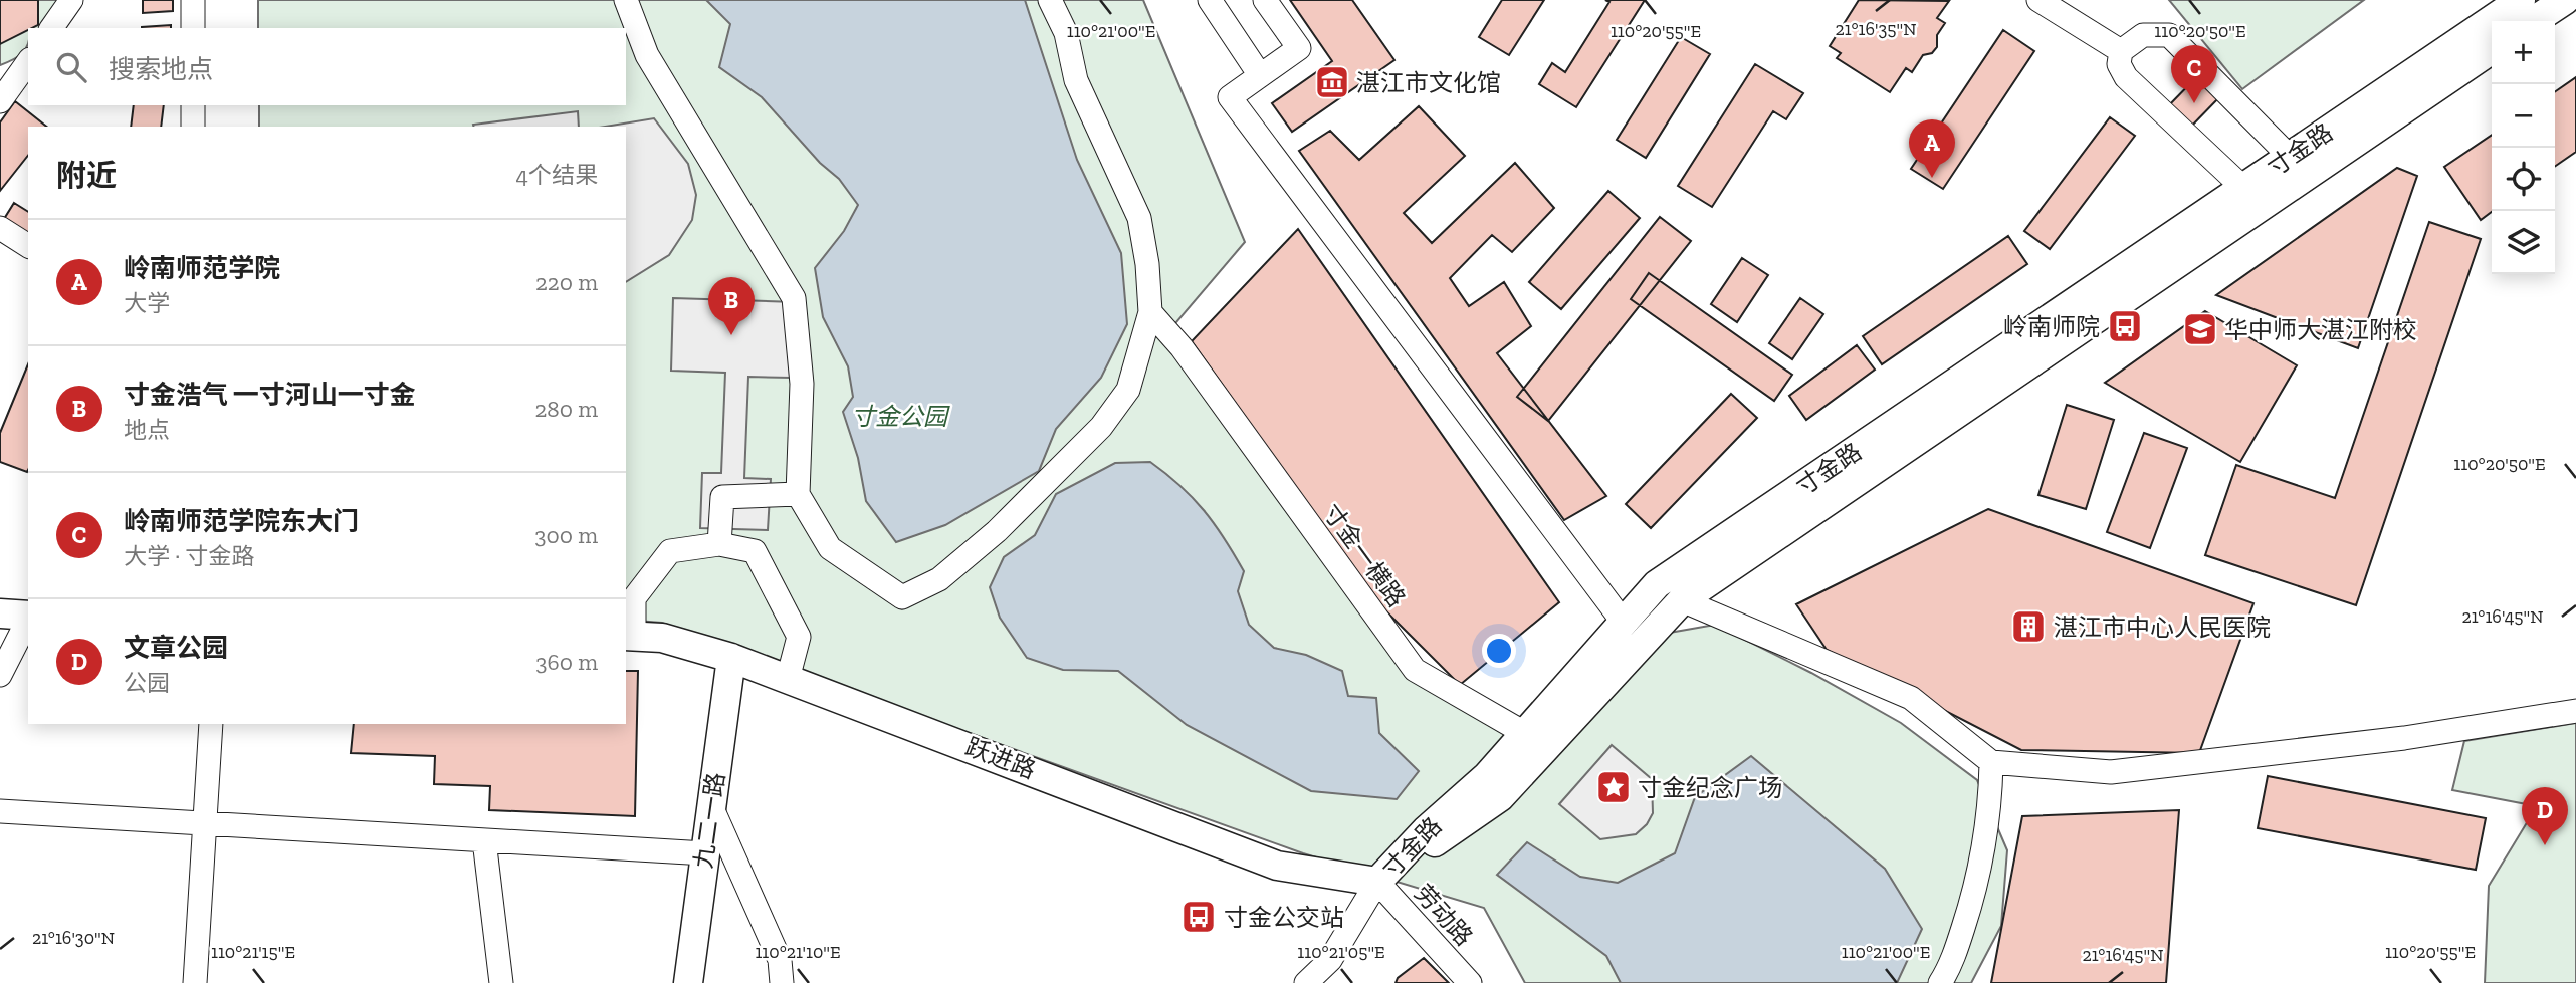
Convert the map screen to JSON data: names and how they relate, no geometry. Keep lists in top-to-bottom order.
{
  "streets": {
    "main road": ["寸金路", "跃进路", "九二一路"],
    "street": ["寸金一横路", "劳动路"]
  },
  "crossings": [
    ["寸金路", "寸金一横路"],
    ["寸金路", "跃进路"],
    ["寸金路", "劳动路"],
    ["跃进路", "九二一路"],
    ["跃进路", "劳动路"]
  ],
  "parks": ["寸金公园"],
  "places": {
    "museum": ["湛江市文化馆"],
    "bus stop": ["岭南师院", "寸金公交站"],
    "school or university": ["华中师大湛江附校"],
    "building": ["湛江市中心人民医院"],
    "place": ["寸金纪念广场"]
  },
  "page": {
    "map_buttons": ["+", "−"],
    "search": "搜索地点",
    "pins": [
      "C",
      "A",
      "B",
      "D"
    ],
    "heading": ["附近", "4个结果"],
    "list": [
      {
        "mark": "A",
        "name": "岭南师范学院",
        "note": "大学",
        "value": "220 m"
      },
      {
        "mark": "B",
        "name": "寸金浩气 一寸河山一寸金",
        "note": "地点",
        "value": "280 m"
      },
      {
        "mark": "C",
        "name": "岭南师范学院东大门",
        "note": "大学 · 寸金路",
        "value": "300 m"
      },
      {
        "mark": "D",
        "name": "文章公园",
        "note": "公园",
        "value": "360 m"
      }
    ]
  },
  "coordinates": [
    "21°16'35\"N",
    "110°21'00\"E",
    "110°20'55\"E",
    "110°20'50\"E",
    "21°16'45\"N",
    "21°16'30\"N",
    "110°21'15\"E",
    "110°21'10\"E",
    "110°21'05\"E"
  ]
}
